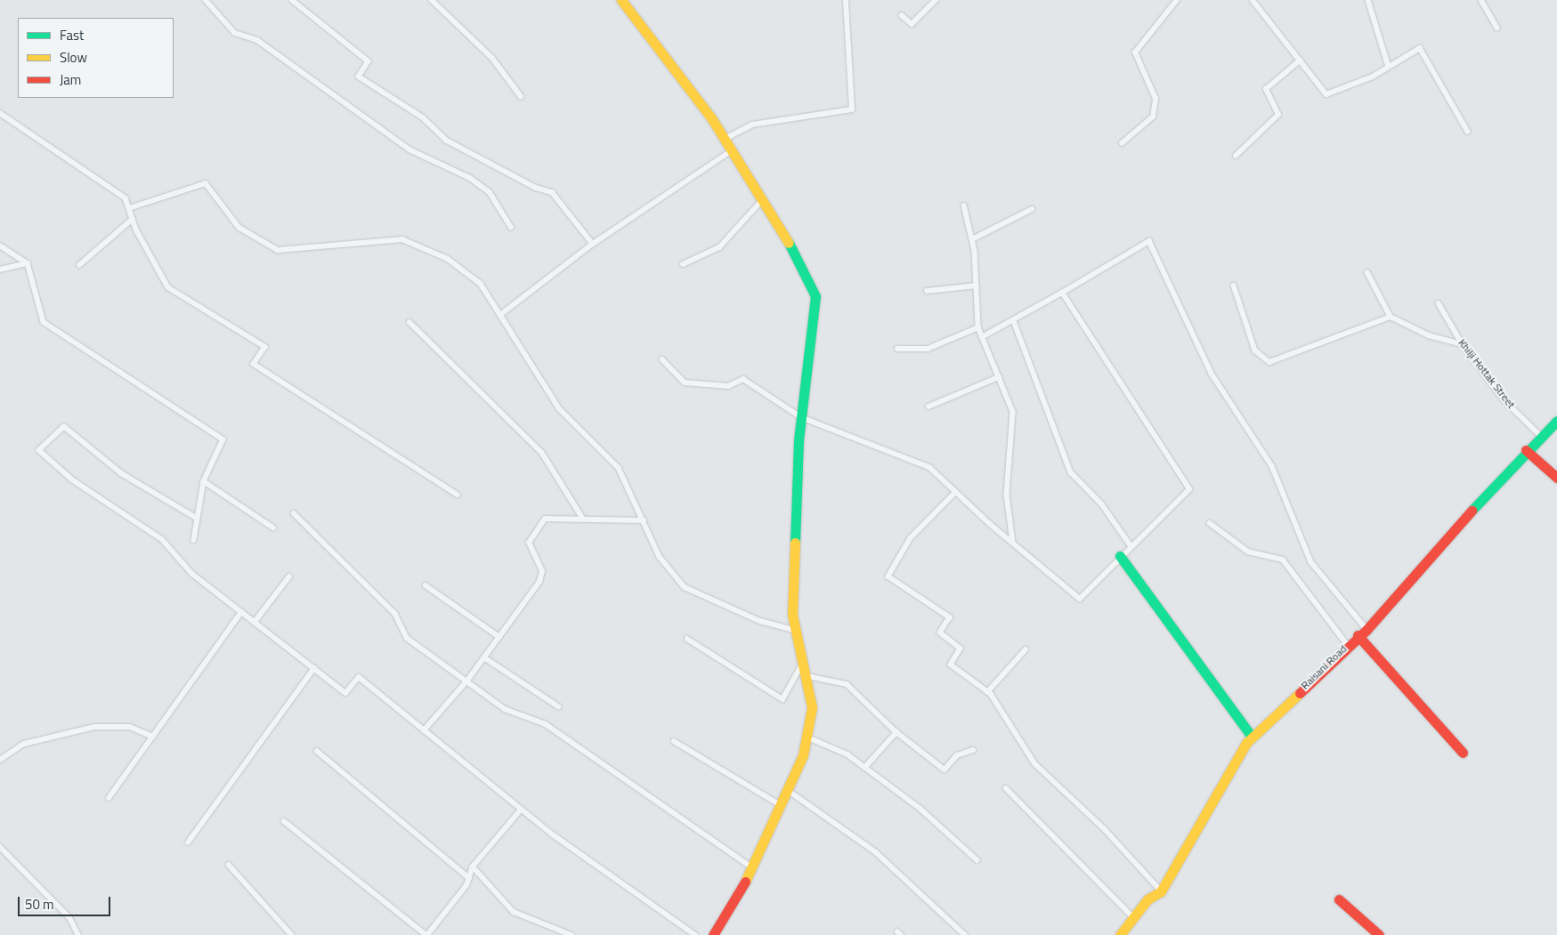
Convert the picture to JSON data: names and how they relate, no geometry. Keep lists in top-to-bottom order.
{
  "streets": {
    "street": ["Raisani Road"],
    "lane": ["Khilji Hottak Street"]
  },
  "crossings": [
    ["Khilji Hottak Street", "Raisani Road"]
  ],
  "legend": ["Fast", "Slow", "Jam"],
  "scale_bar": "50 m"
}
